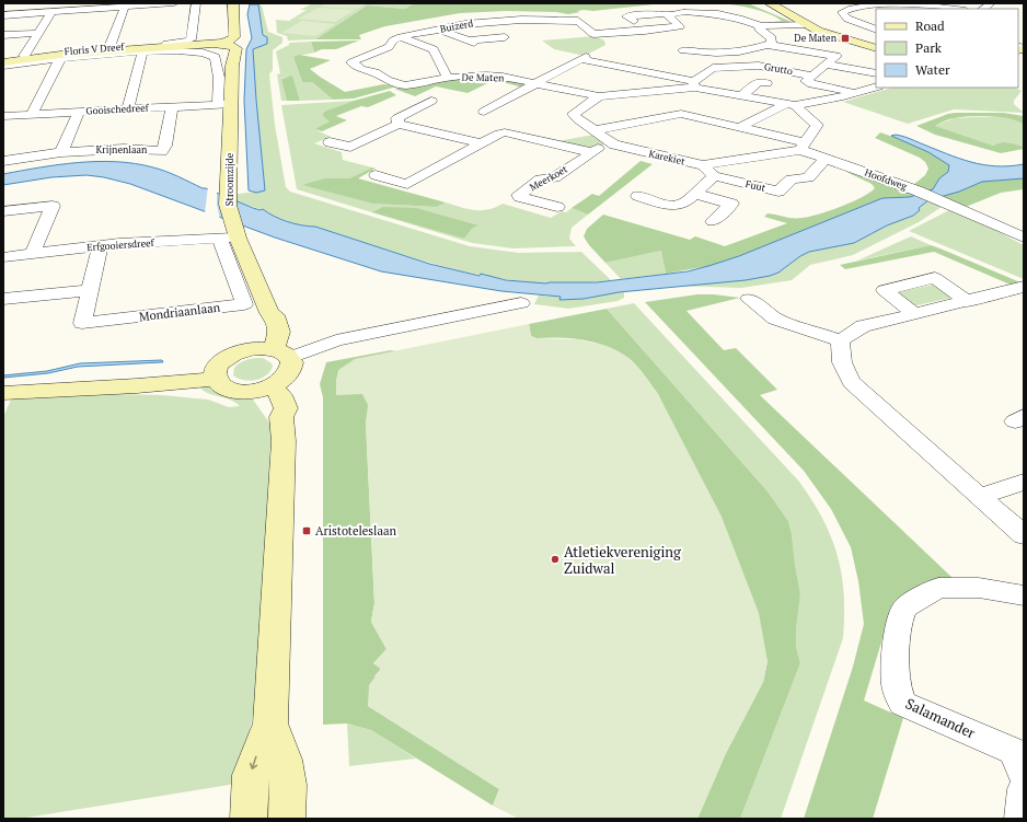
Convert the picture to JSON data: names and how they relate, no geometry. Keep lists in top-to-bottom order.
{
  "streets": {
    "street": [
      "Buizerd",
      "Floris V Dreef",
      "Grutto",
      "De Maten",
      "Gooischedreef",
      "Krijnenlaan",
      "Karekiet",
      "Meerkoet",
      "Stroomzijde",
      "Hoofdweg",
      "Fuut",
      "Erfgooiersdreef",
      "Mondriaanlaan",
      "Salamander"
    ]
  },
  "crossings": [
    ["Buizerd", "De Maten"],
    ["Floris V Dreef", "Stroomzijde"],
    ["Grutto", "De Maten"],
    ["De Maten", "Karekiet"],
    ["Gooischedreef", "Krijnenlaan"],
    ["Gooischedreef", "Stroomzijde"],
    ["Karekiet", "Meerkoet"],
    ["Karekiet", "Hoofdweg"],
    ["Stroomzijde", "Erfgooiersdreef"],
    ["Stroomzijde", "Mondriaanlaan"],
    ["Hoofdweg", "Fuut"],
    ["Erfgooiersdreef", "Mondriaanlaan"]
  ],
  "places": {
    "transit": ["De Maten", "Aristoteleslaan"],
    "other": ["Atletiekvereniging Zuidwal"]
  },
  "legend": ["Road", "Park", "Water"]
}
